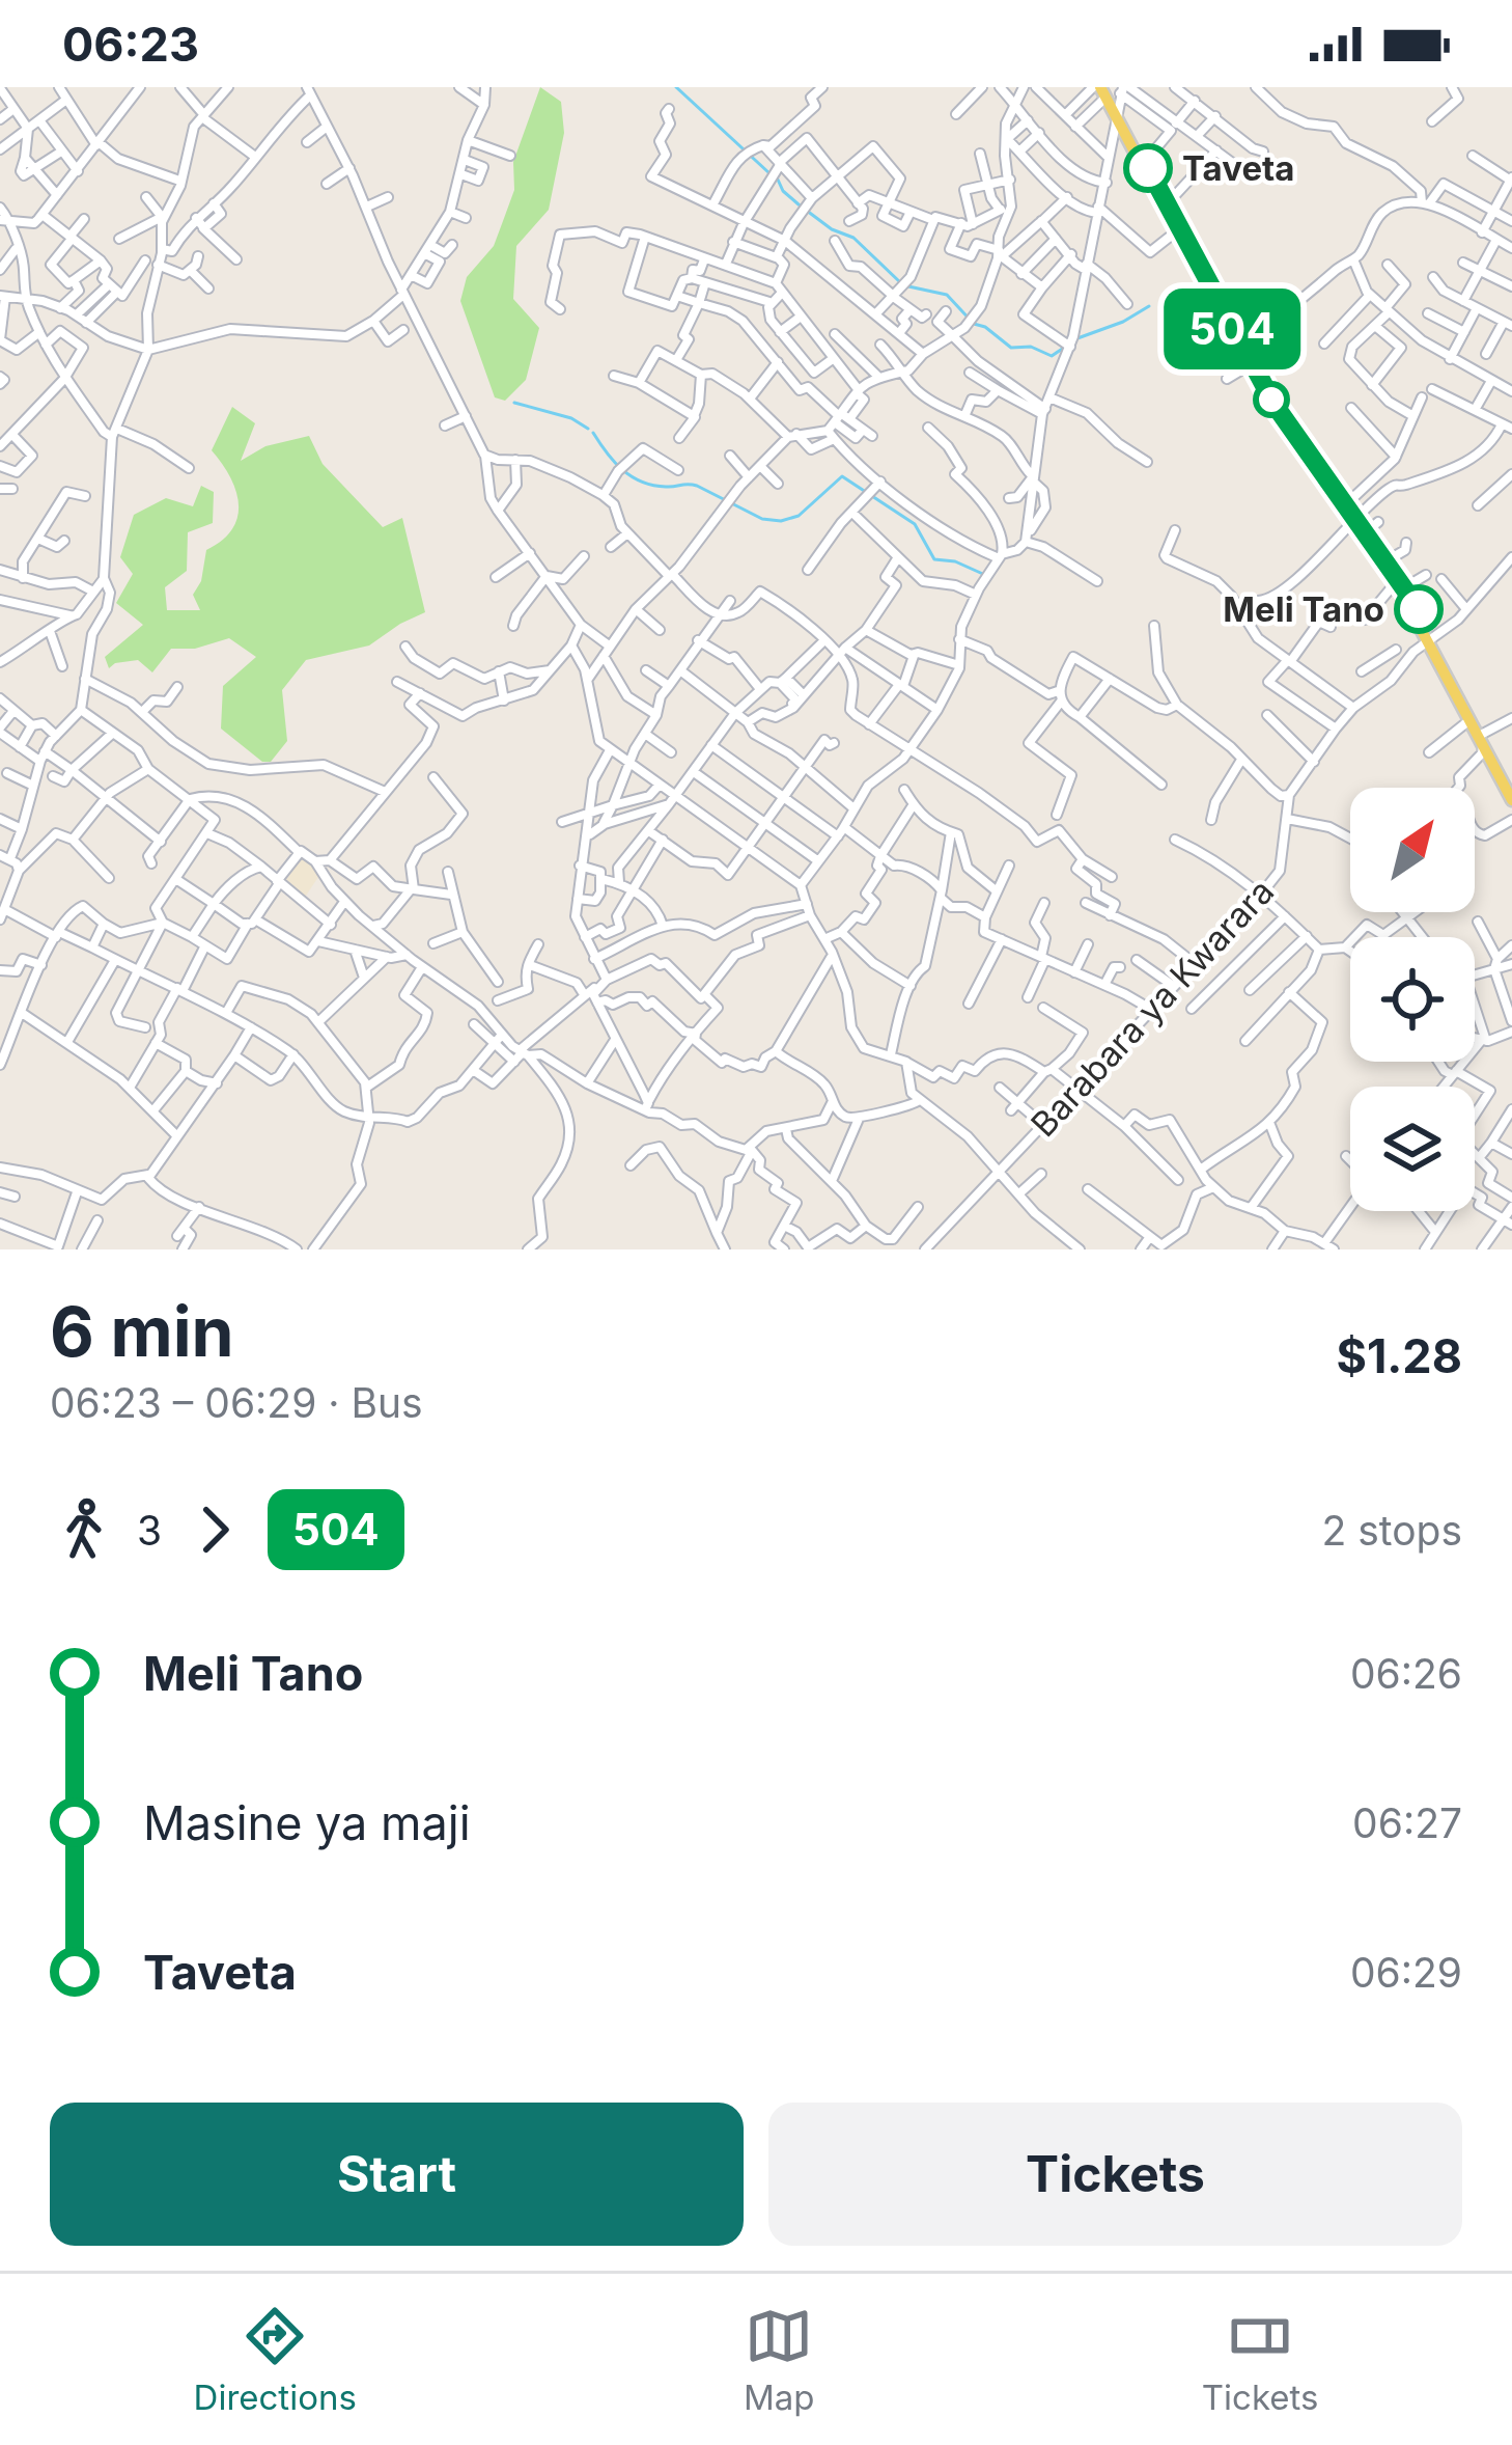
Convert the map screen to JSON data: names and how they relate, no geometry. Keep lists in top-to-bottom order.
{
  "streets": {
    "street": ["Barabara ya Kwarara"]
  },
  "places": ["Taveta", "Meli Tano"],
  "lines": ["bus line 504"],
  "north": "top right",
  "page": {
    "status": "06:23",
    "on_map": "504",
    "heading": ["6 min", "06:23 – 06:29 · Bus", "$1.28"],
    "legs": ["3", "504", "2 stops"],
    "list": [
      {
        "name": "Meli Tano",
        "value": "06:26"
      },
      {
        "name": "Masine ya maji",
        "value": "06:27"
      },
      {
        "name": "Taveta",
        "value": "06:29"
      }
    ],
    "buttons": ["Start", "Tickets"],
    "tabs": ["Directions", "Map", "Tickets"]
  }
}
